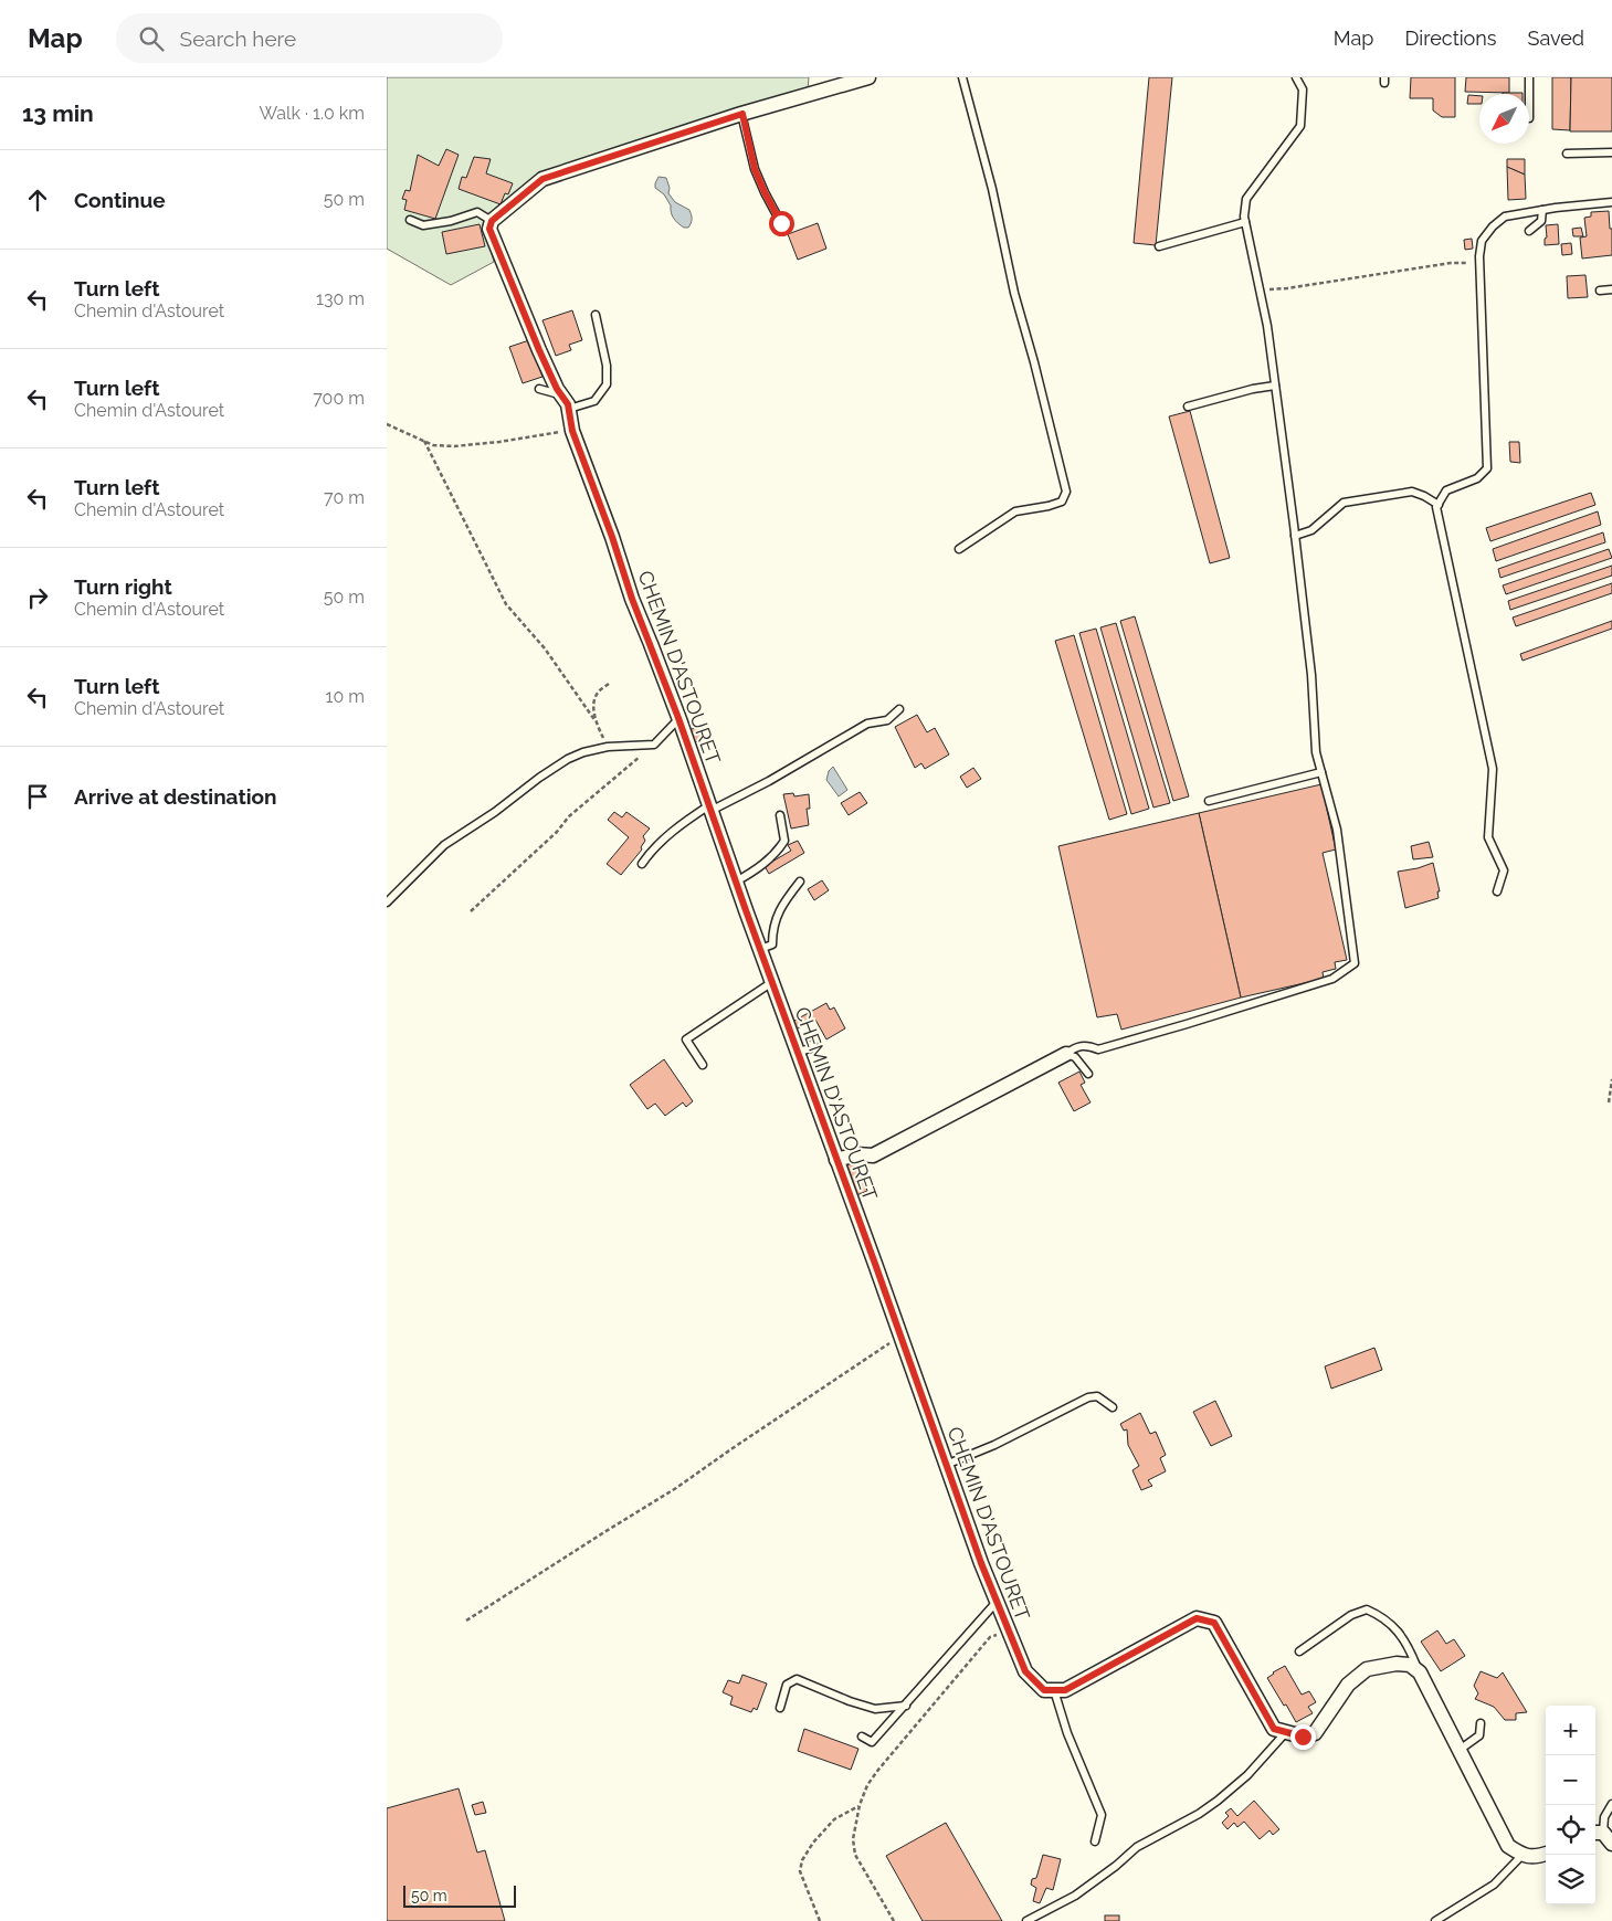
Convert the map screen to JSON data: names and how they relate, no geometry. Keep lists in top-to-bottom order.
{
  "streets": {
    "street": ["CHEMIN D'ASTOURET"]
  },
  "scale_bar": "50 m",
  "north": "bottom left",
  "page": {
    "header": "Map",
    "search": "Search here",
    "nav": ["Map", "Directions", "Saved"],
    "heading": ["13 min", "Walk · 1.0 km"],
    "list": [
      ["Continue", "50 m"],
      ["Turn left", "Chemin d'Astouret", "130 m"],
      ["Turn left", "Chemin d'Astouret", "700 m"],
      ["Turn left", "Chemin d'Astouret", "70 m"],
      ["Turn right", "Chemin d'Astouret", "50 m"],
      ["Turn left", "Chemin d'Astouret", "10 m"],
      "Arrive at destination"
    ],
    "map_buttons": ["+", "−"],
    "scale": "50 m"
  }
}
